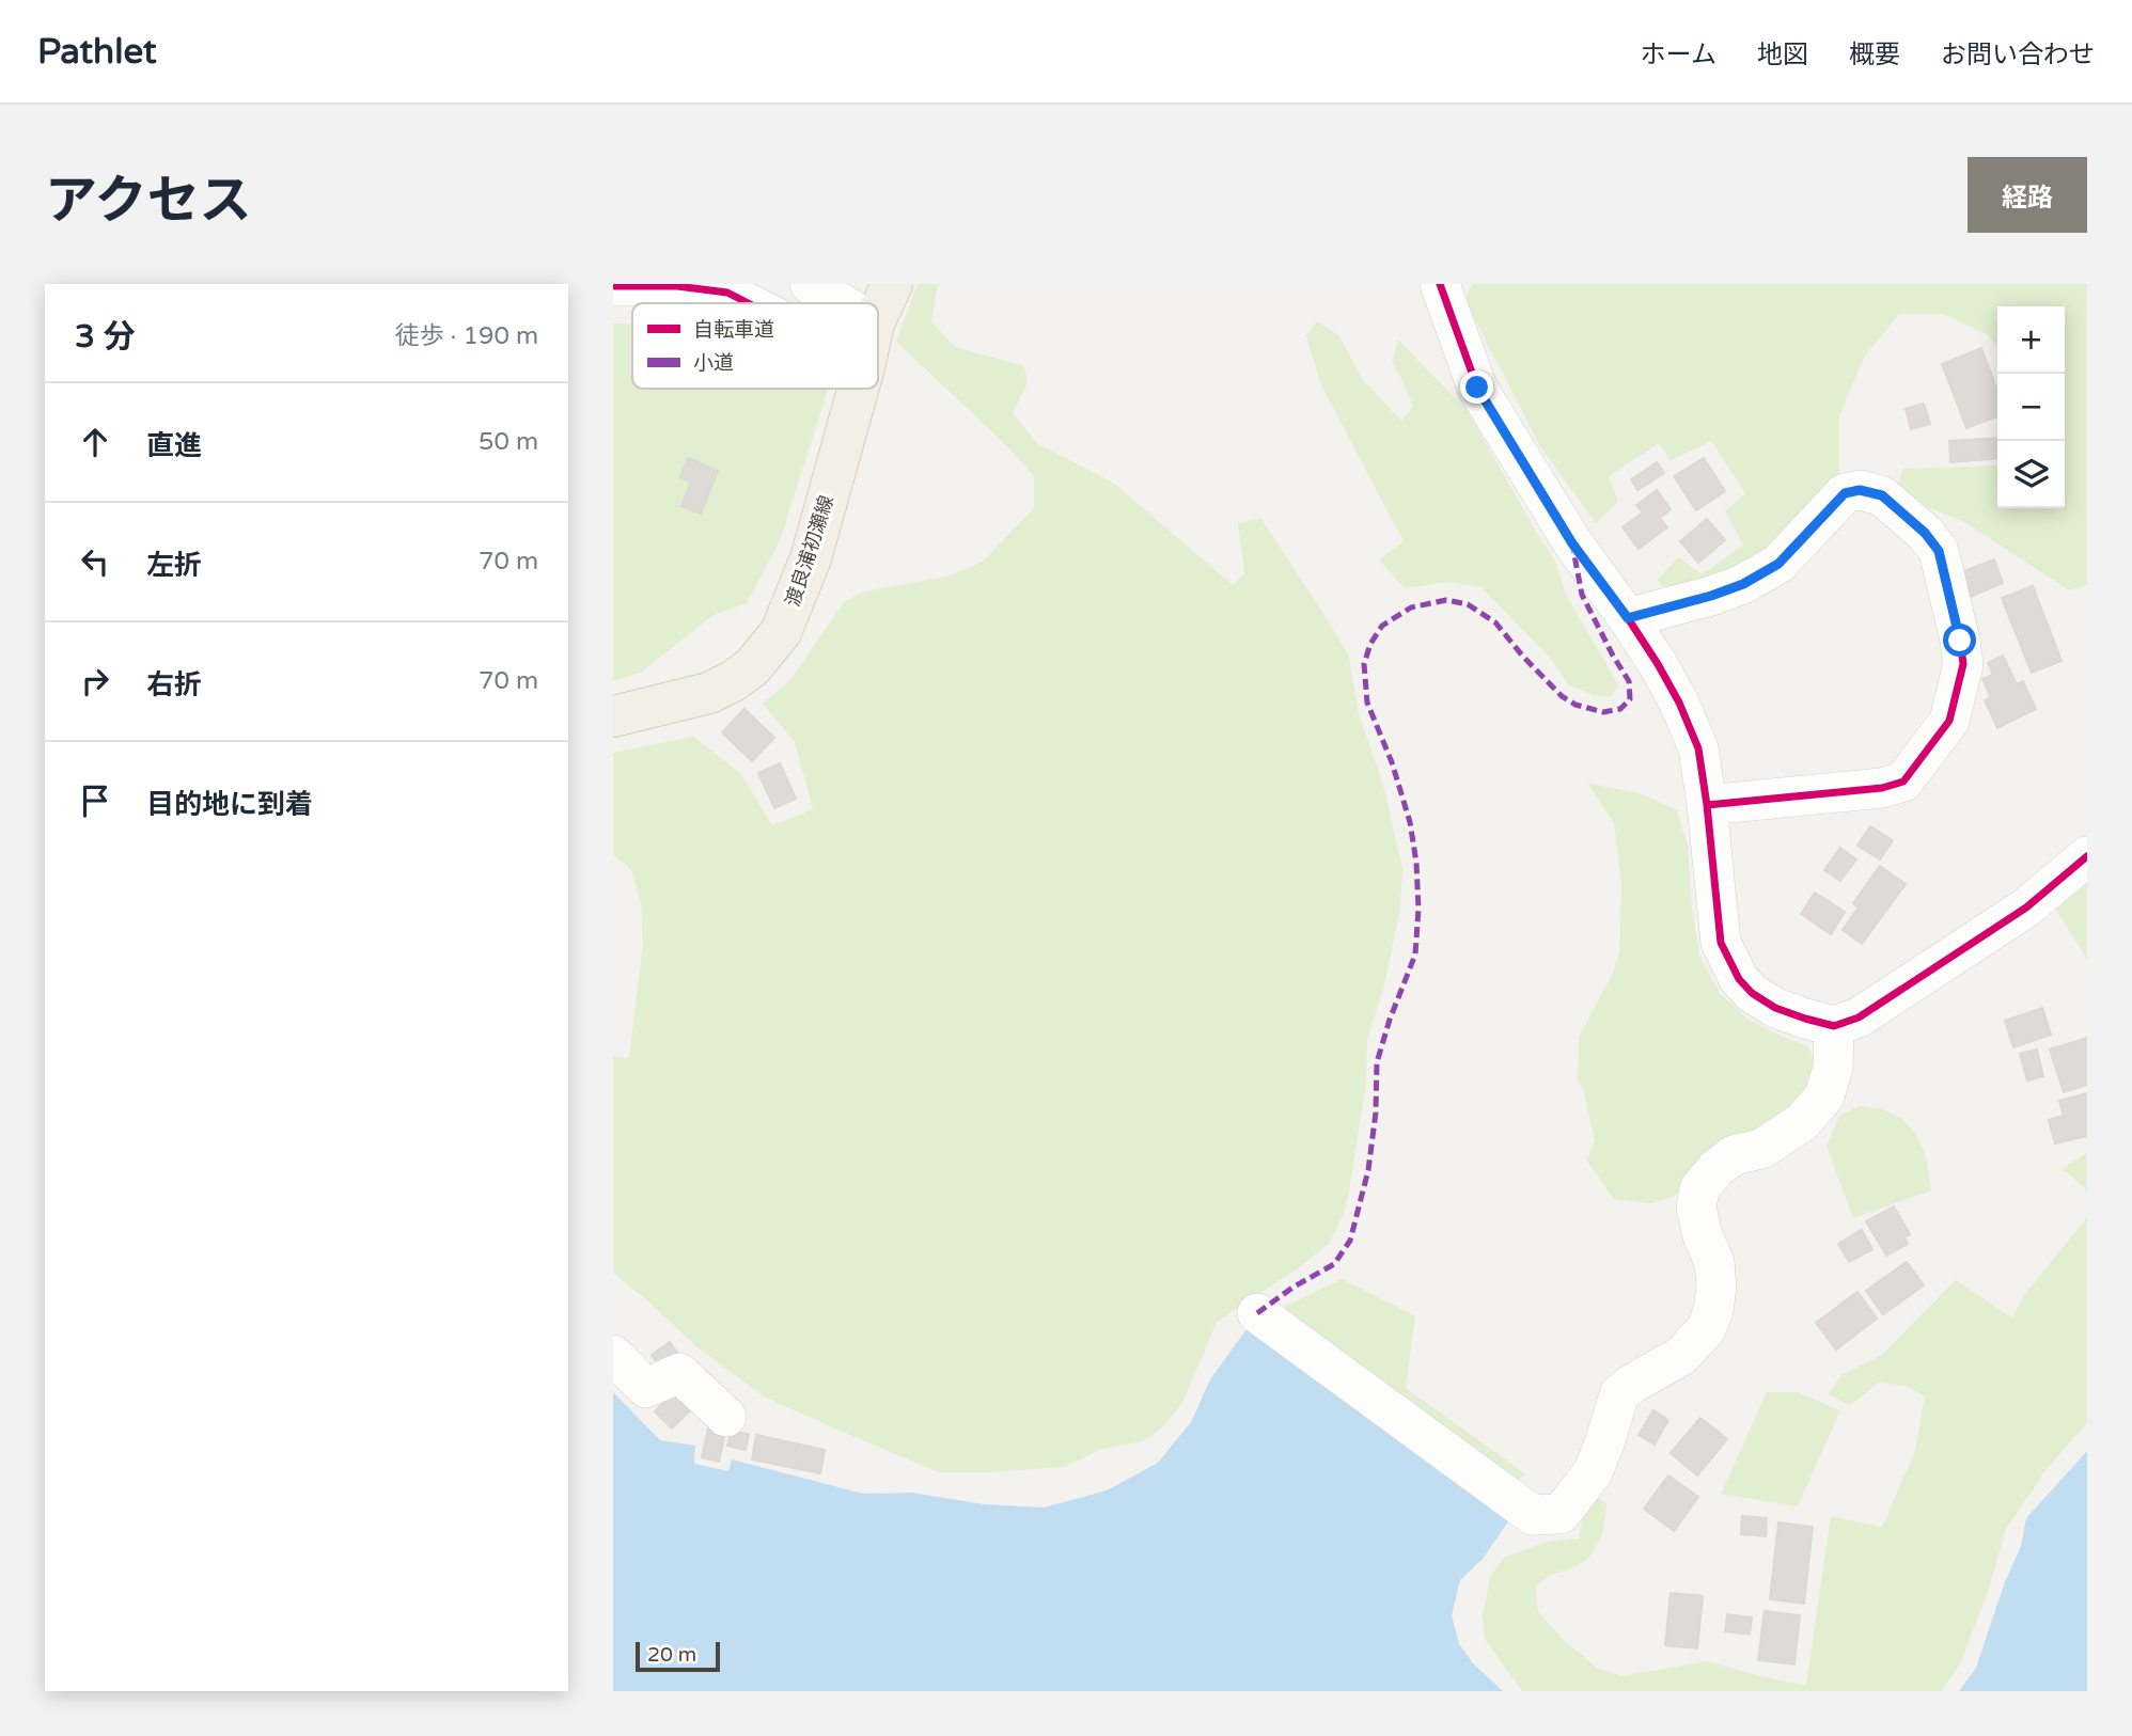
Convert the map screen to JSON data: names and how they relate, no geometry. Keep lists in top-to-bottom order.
{
  "streets": {
    "main road": ["渡良浦初瀬線"]
  },
  "legend": ["自転車道", "小道"],
  "scale_bar": "20 m",
  "page": {
    "header": "Pathlet",
    "nav": [
      "ホーム",
      "地図",
      "概要",
      "お問い合わせ"
    ],
    "title": "アクセス",
    "buttons": "経路",
    "heading": ["3 分", "徒歩 · 190 m"],
    "map_buttons": ["+", "−"],
    "list": [
      ["直進", "50 m"],
      ["左折", "70 m"],
      ["右折", "70 m"],
      "目的地に到着"
    ],
    "scale": "20 m"
  }
}
